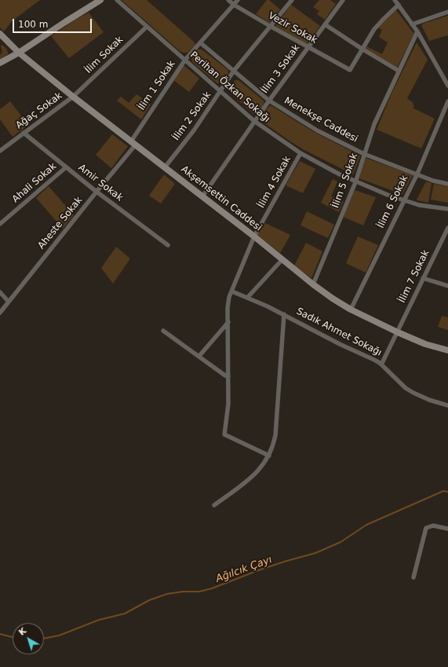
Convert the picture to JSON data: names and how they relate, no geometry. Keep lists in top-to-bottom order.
{
  "streets": {
    "street": [
      "Vezir Sokak",
      "İlim Sokak",
      "İlim 3 Sokak",
      "İlim 1 Sokak",
      "Perihan Özkan Sokağı",
      "Ağaç Sokak",
      "İlim 2 Sokak",
      "Menekşe Caddesi",
      "İlim 5 Sokak",
      "İlim 4 Sokak",
      "Ahali Sokak",
      "Amir Sokak",
      "Akşemsettin Caddesi",
      "İlim 6 Sokak",
      "Aheste Sokak",
      "İlim 7 Sokak",
      "Sadık Ahmet Sokağı"
    ]
  },
  "crossings": [
    ["Vezir Sokak", "İlim 3 Sokak"],
    ["Vezir Sokak", "İlim 1 Sokak"],
    ["Vezir Sokak", "İlim 2 Sokak"],
    ["İlim Sokak", "Perihan Özkan Sokağı"],
    ["İlim Sokak", "Ağaç Sokak"],
    ["İlim Sokak", "Akşemsettin Caddesi"],
    ["İlim 3 Sokak", "Perihan Özkan Sokağı"],
    ["İlim 3 Sokak", "Menekşe Caddesi"],
    ["İlim 3 Sokak", "Akşemsettin Caddesi"],
    ["İlim 1 Sokak", "Perihan Özkan Sokağı"],
    ["İlim 1 Sokak", "Menekşe Caddesi"],
    ["İlim 1 Sokak", "Akşemsettin Caddesi"],
    ["İlim 1 Sokak", "Aheste Sokak"],
    ["Perihan Özkan Sokağı", "İlim 2 Sokak"],
    ["Perihan Özkan Sokağı", "İlim 5 Sokak"],
    ["Perihan Özkan Sokağı", "İlim 4 Sokak"],
    ["Perihan Özkan Sokağı", "İlim 6 Sokak"],
    ["Ağaç Sokak", "Amir Sokak"],
    ["Ağaç Sokak", "Akşemsettin Caddesi"],
    ["İlim 2 Sokak", "Menekşe Caddesi"],
    ["İlim 2 Sokak", "Akşemsettin Caddesi"],
    ["Menekşe Caddesi", "İlim 5 Sokak"],
    ["Menekşe Caddesi", "İlim 6 Sokak"],
    ["İlim 5 Sokak", "Akşemsettin Caddesi"],
    ["İlim 4 Sokak", "Akşemsettin Caddesi"],
    ["İlim 4 Sokak", "Sadık Ahmet Sokağı"],
    ["Ahali Sokak", "Amir Sokak"],
    ["Amir Sokak", "Aheste Sokak"],
    ["Akşemsettin Caddesi", "İlim 6 Sokak"],
    ["Akşemsettin Caddesi", "Aheste Sokak"],
    ["Akşemsettin Caddesi", "İlim 7 Sokak"],
    ["İlim 7 Sokak", "Sadık Ahmet Sokağı"]
  ],
  "water": ["Ağılcık Çayı"],
  "scale_bar": "100 m",
  "north": "top left"
}
